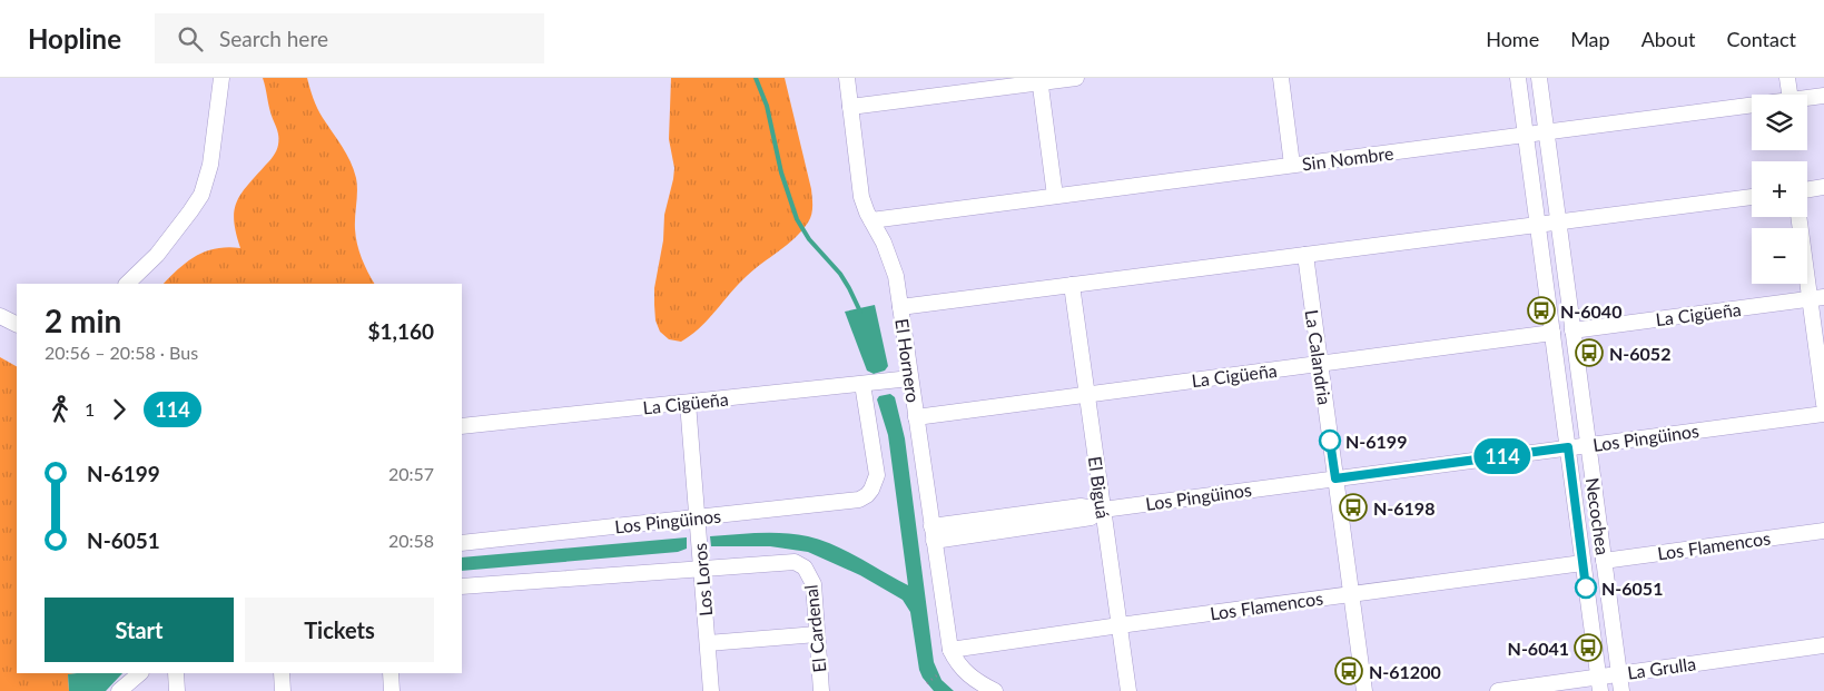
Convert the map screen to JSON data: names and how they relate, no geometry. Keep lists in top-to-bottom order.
{
  "streets": {
    "street": [
      "Sin Nombre",
      "La Cigüeña",
      "La Calandria",
      "El Hornero",
      "Los Pingüinos",
      "El Biguá",
      "Necochea",
      "Los Flamencos",
      "Los Loros",
      "El Cardenal",
      "La Grulla"
    ]
  },
  "crossings": [
    ["Sin Nombre", "El Hornero"],
    ["Sin Nombre", "Necochea"],
    ["La Cigüeña", "La Calandria"],
    ["La Cigüeña", "El Hornero"],
    ["La Cigüeña", "Los Pingüinos"],
    ["La Cigüeña", "El Biguá"],
    ["La Cigüeña", "Necochea"],
    ["La Cigüeña", "Los Loros"],
    ["La Calandria", "Los Pingüinos"],
    ["La Calandria", "Los Flamencos"],
    ["El Hornero", "Los Pingüinos"],
    ["El Hornero", "Los Flamencos"],
    ["Los Pingüinos", "El Biguá"],
    ["Los Pingüinos", "Necochea"],
    ["Los Pingüinos", "Los Loros"],
    ["El Biguá", "Los Flamencos"],
    ["Necochea", "Los Flamencos"],
    ["Necochea", "La Grulla"],
    ["Los Loros", "El Cardenal"]
  ],
  "places": {
    "bus stop": [
      "N-6040",
      "N-6052",
      "N-6198",
      "N-6041",
      "N-61200"
    ],
    "other": ["N-6199", "N-6051"]
  },
  "lines": ["bus line 114"],
  "page": {
    "header": "Hopline",
    "search": "Search here",
    "nav": [
      "Home",
      "Map",
      "About",
      "Contact"
    ],
    "on_map": "114",
    "map_buttons": ["+", "−"],
    "heading": ["2 min", "20:56 – 20:58 · Bus", "$1,160"],
    "legs": ["1", "114"],
    "list": [
      {
        "name": "N-6199",
        "value": "20:57"
      },
      {
        "name": "N-6051",
        "value": "20:58"
      }
    ],
    "buttons": ["Start", "Tickets"]
  }
}
